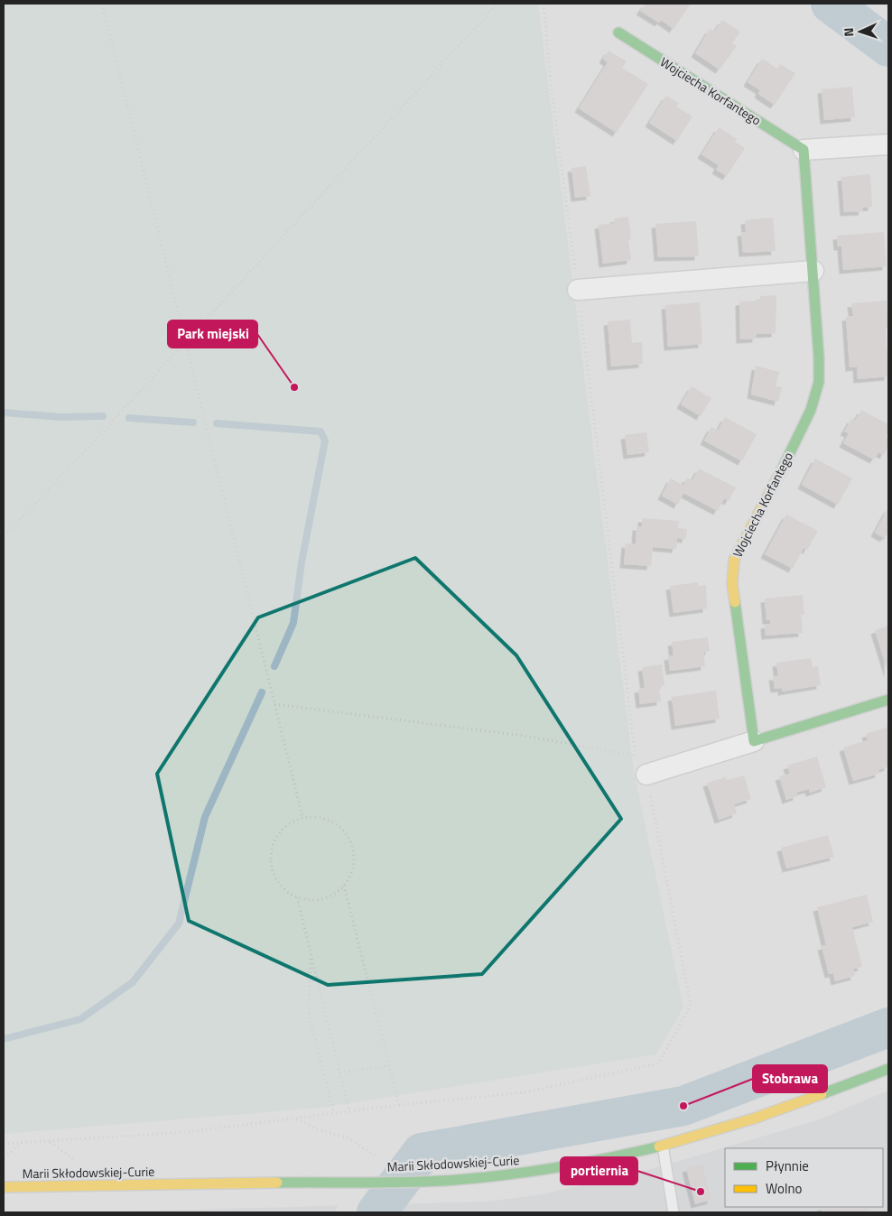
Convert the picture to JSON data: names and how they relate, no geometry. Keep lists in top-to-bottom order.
{
  "streets": {
    "street": ["Wojciecha Korfantego", "Marii Skłodowskiej-Curie"]
  },
  "places": ["Park miejski", "Stobrawa", "portiernia"],
  "legend": ["Płynnie", "Wolno"],
  "north": "left"
}
